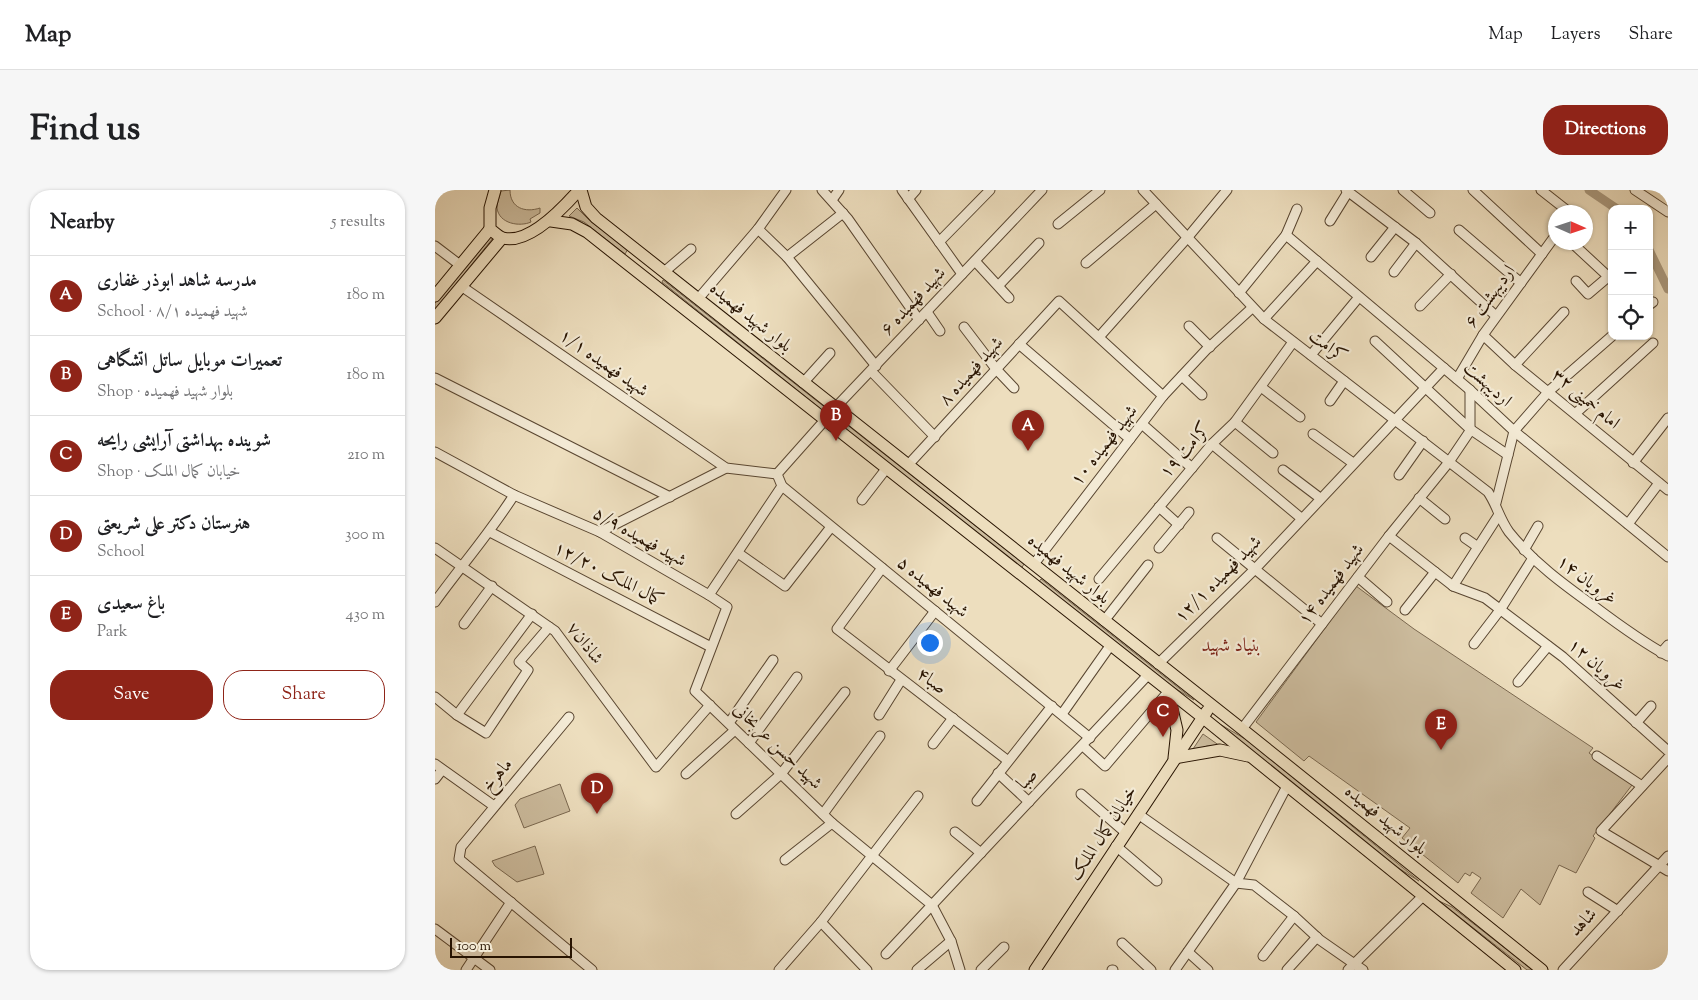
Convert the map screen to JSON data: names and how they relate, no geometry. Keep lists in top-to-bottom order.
{
  "streets": {
    "main road": ["بلوار شهید فهمیده", "خیابان کمال الملک"],
    "street": [
      "اردیبهشت ۶",
      "شهید فهمیده ۶",
      "کرامت",
      "شهید فهمیده ۱/۱",
      "شهید فهمیده ۸",
      "اردیبهشت",
      "امام خمینی ۳۲",
      "شهید فهمیده ۱۰",
      "کرامت ۱۹",
      "شهید فهمیده ۵/۹",
      "کمال الملک ۱۲/۲۰",
      "شهید فهمیده ۱۲/۱",
      "غرویان ۱۴",
      "شهید فهمیده ۱۴",
      "شهید فهمیده ۵",
      "شاذان۷",
      "غرویان ۱۲",
      "صبا۴",
      "شهید حسن عربخانی",
      "ماهرخ",
      "صبا",
      "شاهد"
    ]
  },
  "crossings": [
    ["اردیبهشت ۶", "اردیبهشت"],
    ["اردیبهشت ۶", "امام خمینی ۳۲"],
    ["شهید فهمیده ۶", "بلوار شهید فهمیده"],
    ["بلوار شهید فهمیده", "شهید فهمیده ۸"],
    ["بلوار شهید فهمیده", "شهید فهمیده ۱۰"],
    ["بلوار شهید فهمیده", "شهید فهمیده ۱۲/۱"],
    ["بلوار شهید فهمیده", "شهید فهمیده ۱۴"],
    ["بلوار شهید فهمیده", "صبا"],
    ["بلوار شهید فهمیده", "خیابان کمال الملک"],
    ["کرامت", "شهید فهمیده ۱۰"],
    ["کرامت", "کرامت ۱۹"],
    ["کرامت", "شهید فهمیده ۱۲/۱"],
    ["کرامت", "شهید فهمیده ۱۴"],
    ["اردیبهشت", "شهید فهمیده ۱۲/۱"],
    ["شهید فهمیده ۵/۹", "کمال الملک ۱۲/۲۰"],
    ["شهید فهمیده ۵/۹", "شهید حسن عربخانی"],
    ["کمال الملک ۱۲/۲۰", "شهید حسن عربخانی"],
    ["شهید فهمیده ۱۴", "غرویان ۱۲"],
    ["شهید فهمیده ۵", "صبا۴"],
    ["شهید فهمیده ۵", "صبا"],
    ["شاذان۷", "شهید حسن عربخانی"],
    ["شهید حسن عربخانی", "صبا"]
  ],
  "districts": ["بنیاد شهید"],
  "scale_bar": "100 m",
  "north": "right",
  "page": {
    "header": "Map",
    "nav": ["Map", "Layers", "Share"],
    "title": "Find us",
    "buttons": [
      "Directions",
      ["Save", "Share"]
    ],
    "heading": ["Nearby", "5 results"],
    "map_buttons": ["+", "−"],
    "list": [
      {
        "mark": "A",
        "name": "مدرسه شاهد ابوذر غفاری",
        "note": "School · شهید فهمیده ۸/۱",
        "value": "180 m"
      },
      {
        "mark": "B",
        "name": "تعمیرات موبایل ساتل اتشگاهی",
        "note": "Shop · بلوار شهید فهمیده",
        "value": "180 m"
      },
      {
        "mark": "C",
        "name": "شوینده بهداشتی آرایشی رایحه",
        "note": "Shop · خیابان کمال الملک",
        "value": "210 m"
      },
      {
        "mark": "D",
        "name": "هنرستان دکتر علی شریعتی",
        "note": "School",
        "value": "300 m"
      },
      {
        "mark": "E",
        "name": "باغ سعیدی",
        "note": "Park",
        "value": "430 m"
      }
    ],
    "pins": [
      "B",
      "A",
      "C",
      "E",
      "D"
    ],
    "scale": "100 m"
  }
}
